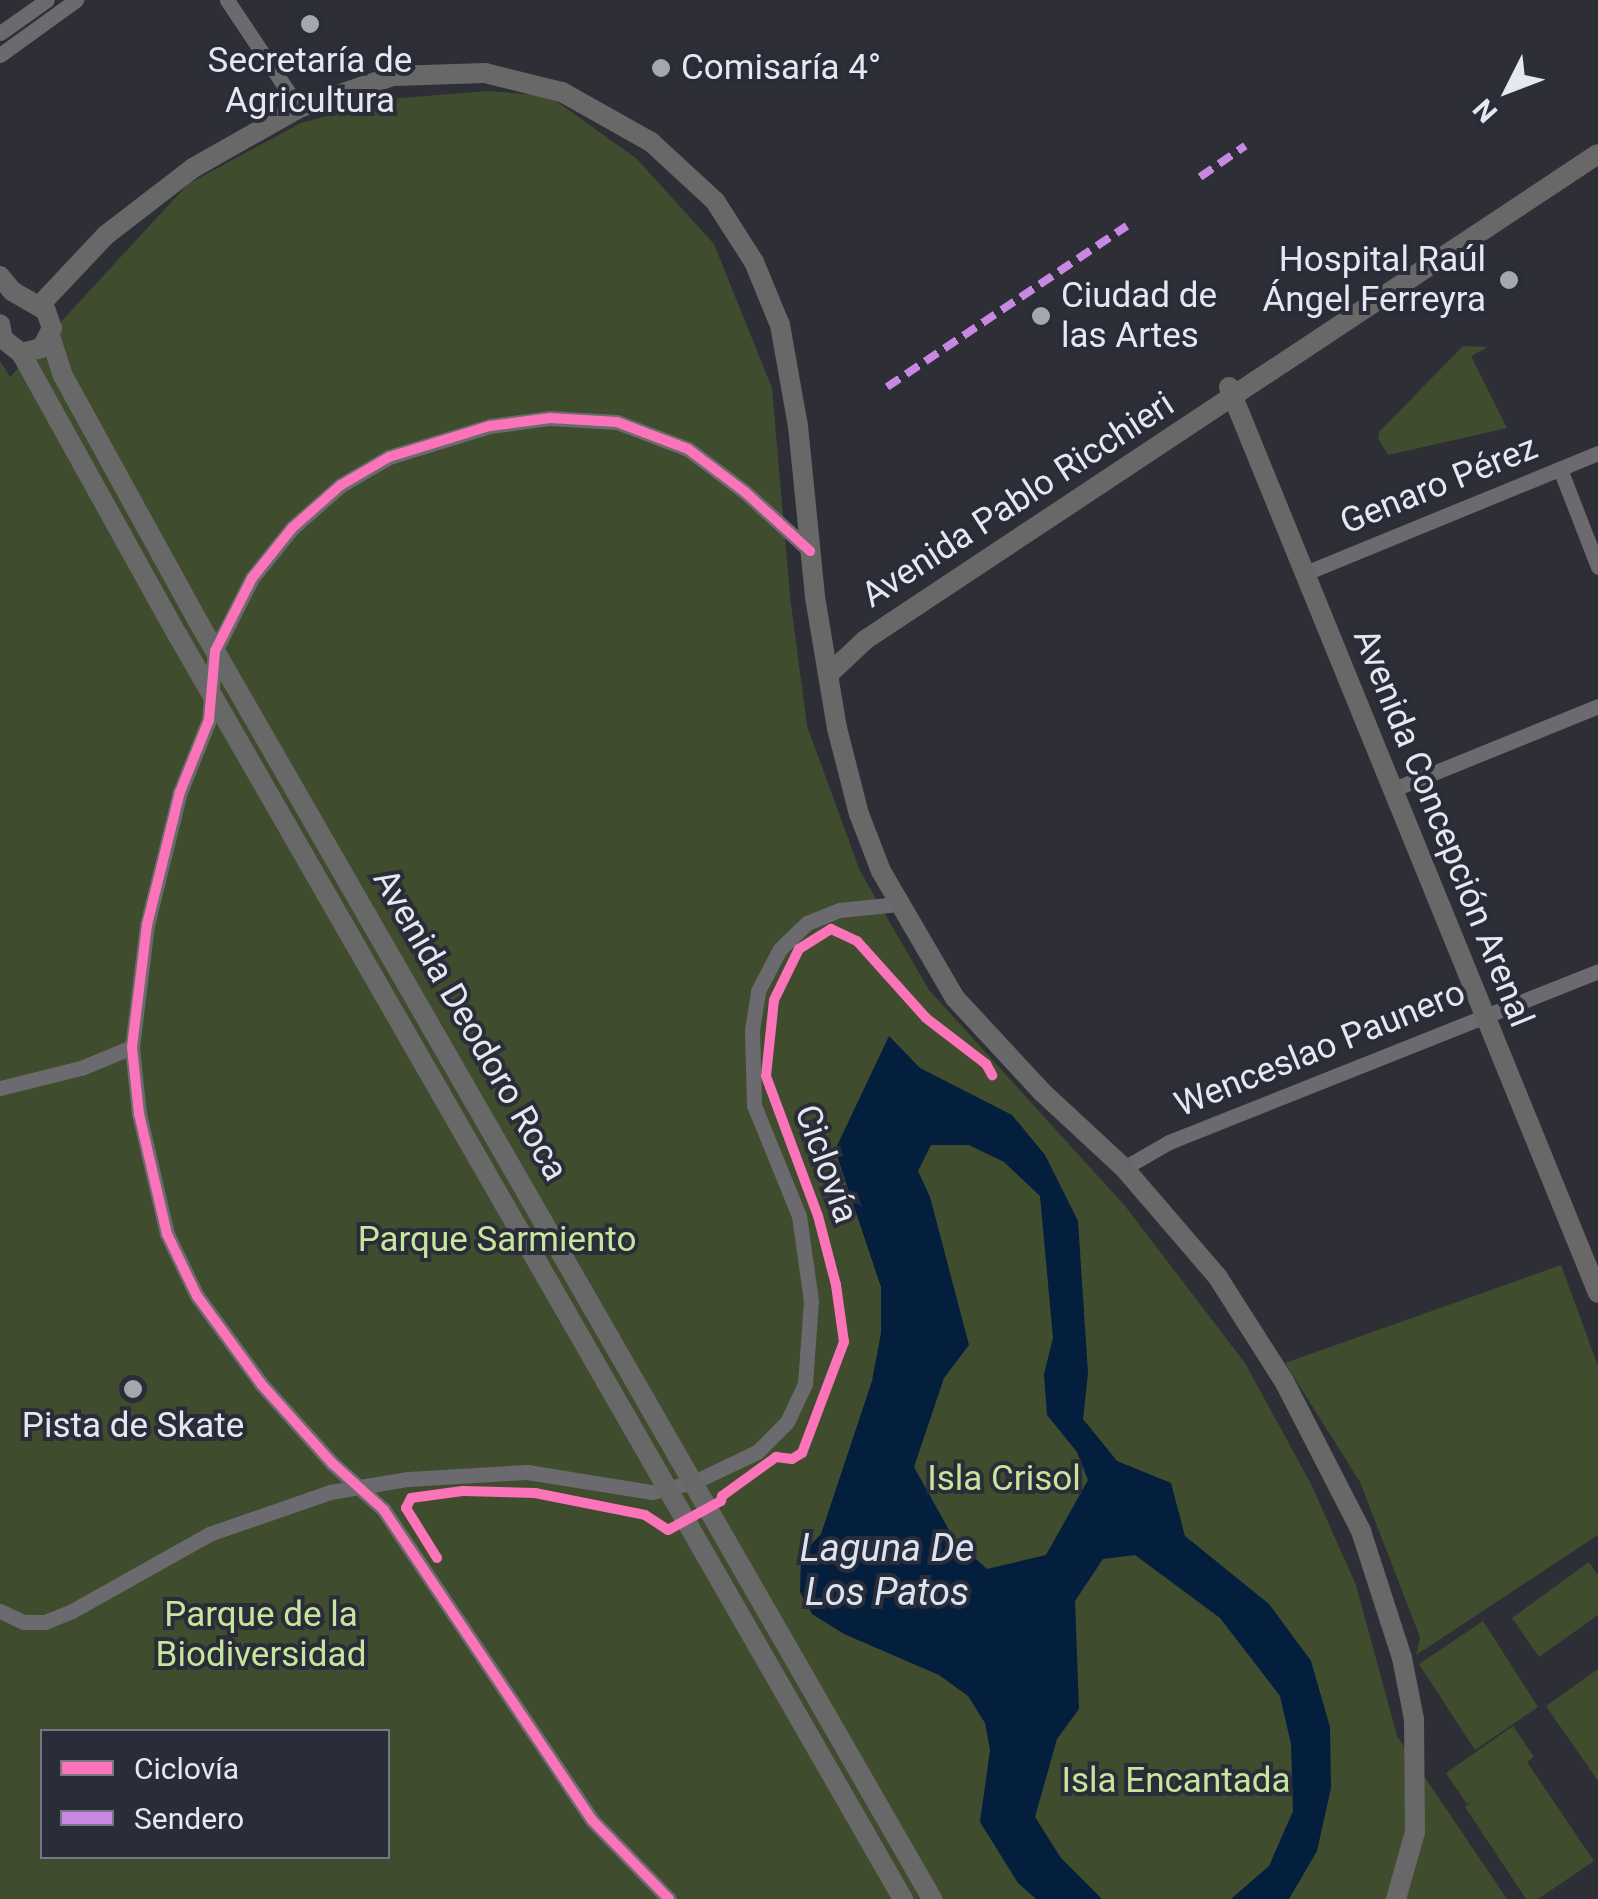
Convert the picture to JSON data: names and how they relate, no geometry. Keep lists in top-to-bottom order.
{
  "streets": {
    "main road": ["Avenida Pablo Ricchieri", "Avenida Concepción Arenal", "Avenida Deodoro Roca"],
    "street": ["Genaro Pérez", "Wenceslao Paunero"],
    "cycle path": ["Ciclovía"]
  },
  "crossings": [
    ["Genaro Pérez", "Avenida Concepción Arenal"],
    ["Avenida Pablo Ricchieri", "Avenida Concepción Arenal"],
    ["Avenida Concepción Arenal", "Wenceslao Paunero"]
  ],
  "water": ["Laguna De Los Patos"],
  "parks": [
    "Parque Sarmiento",
    "Isla Crisol",
    "Parque de la Biodiversidad",
    "Isla Encantada"
  ],
  "places": [
    "Secretaría de Agricultura",
    "Comisaría 4°",
    "Hospital Raúl Ángel Ferreyra",
    "Ciudad de las Artes",
    "Pista de Skate"
  ],
  "legend": ["Ciclovía", "Sendero"],
  "north": "bottom left"
}
